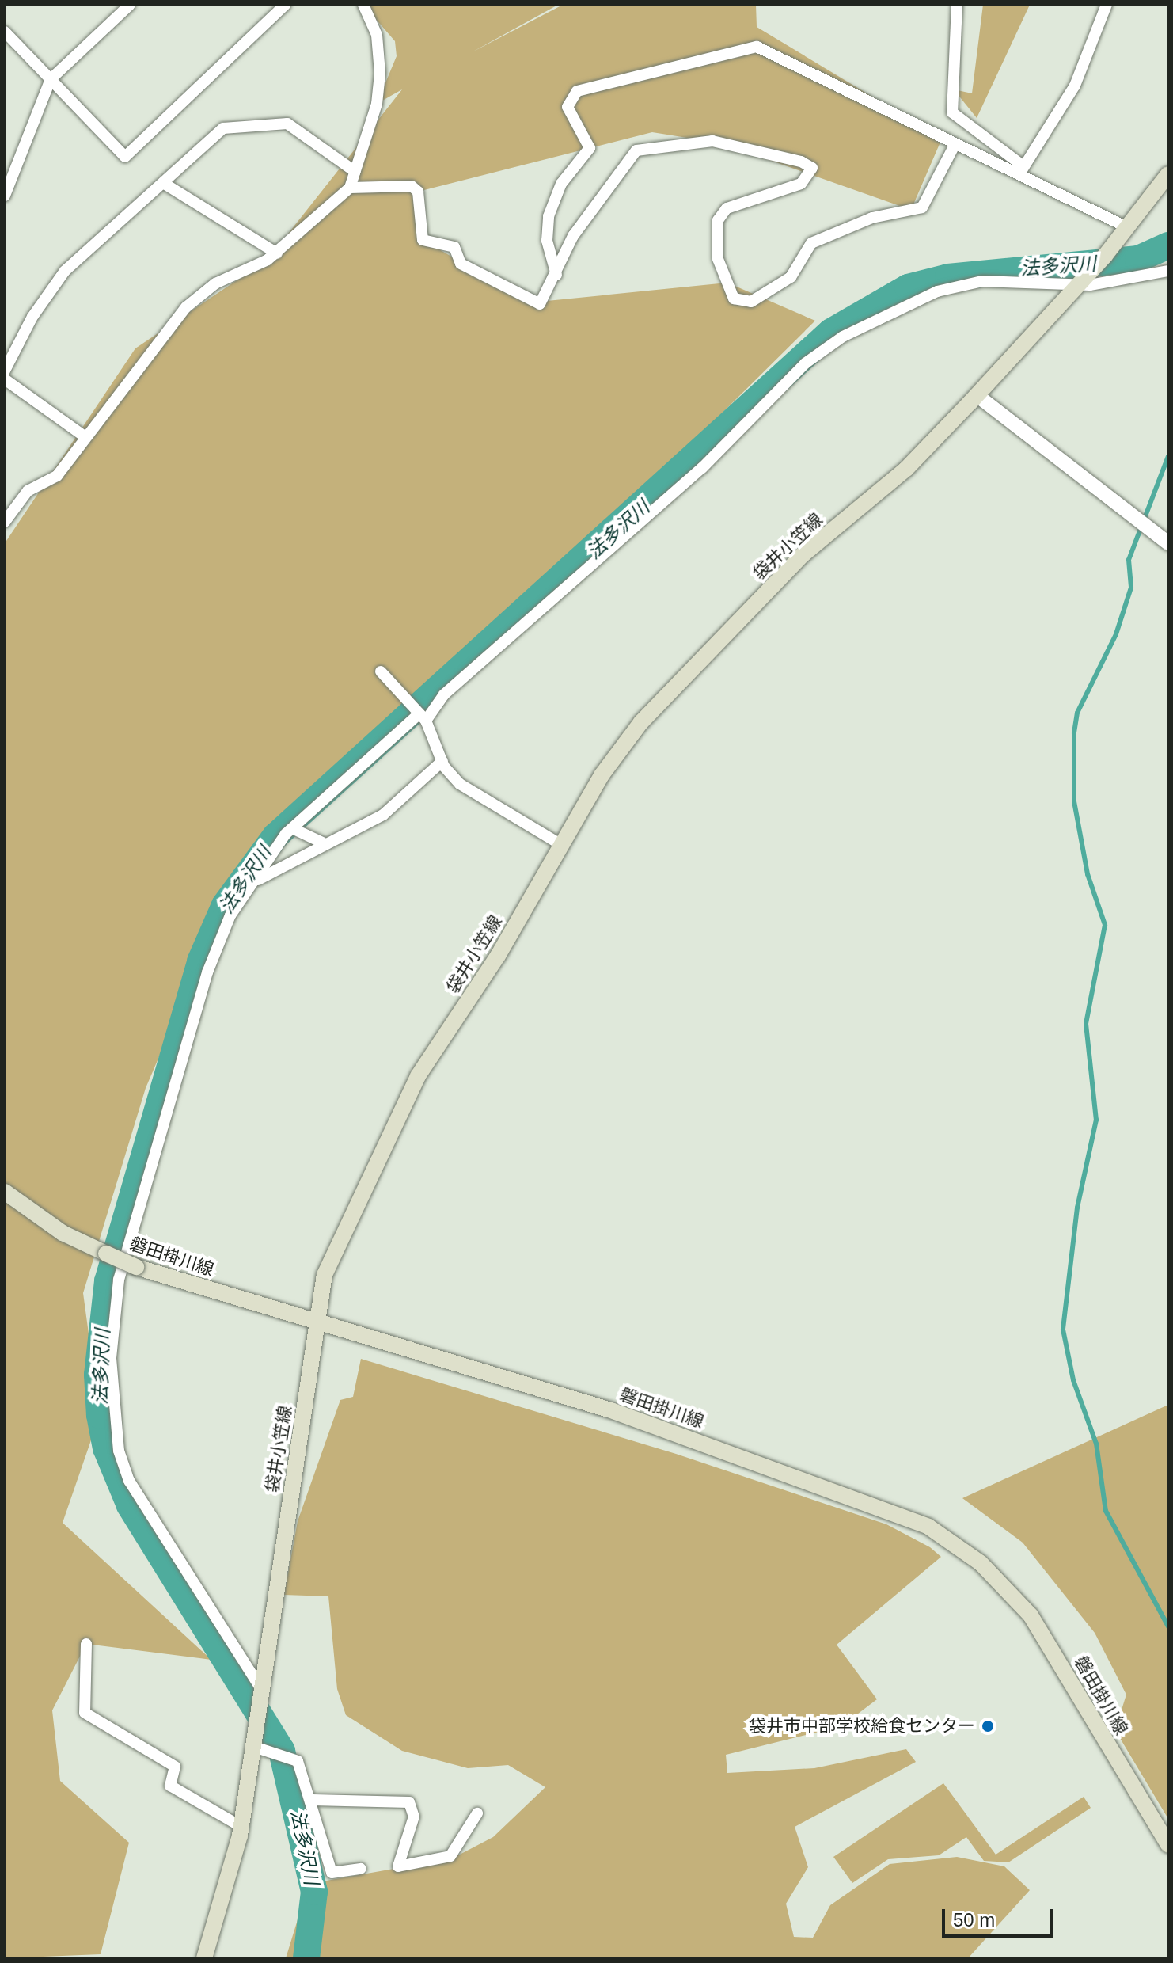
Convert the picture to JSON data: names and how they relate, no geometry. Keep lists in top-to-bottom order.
{
  "streets": {
    "main road": ["袋井小笠線", "磐田掛川線"]
  },
  "crossings": [
    ["袋井小笠線", "磐田掛川線"]
  ],
  "water": ["法多沢川"],
  "places": ["袋井市中部学校給食センター"],
  "scale_bar": "50 m"
}
